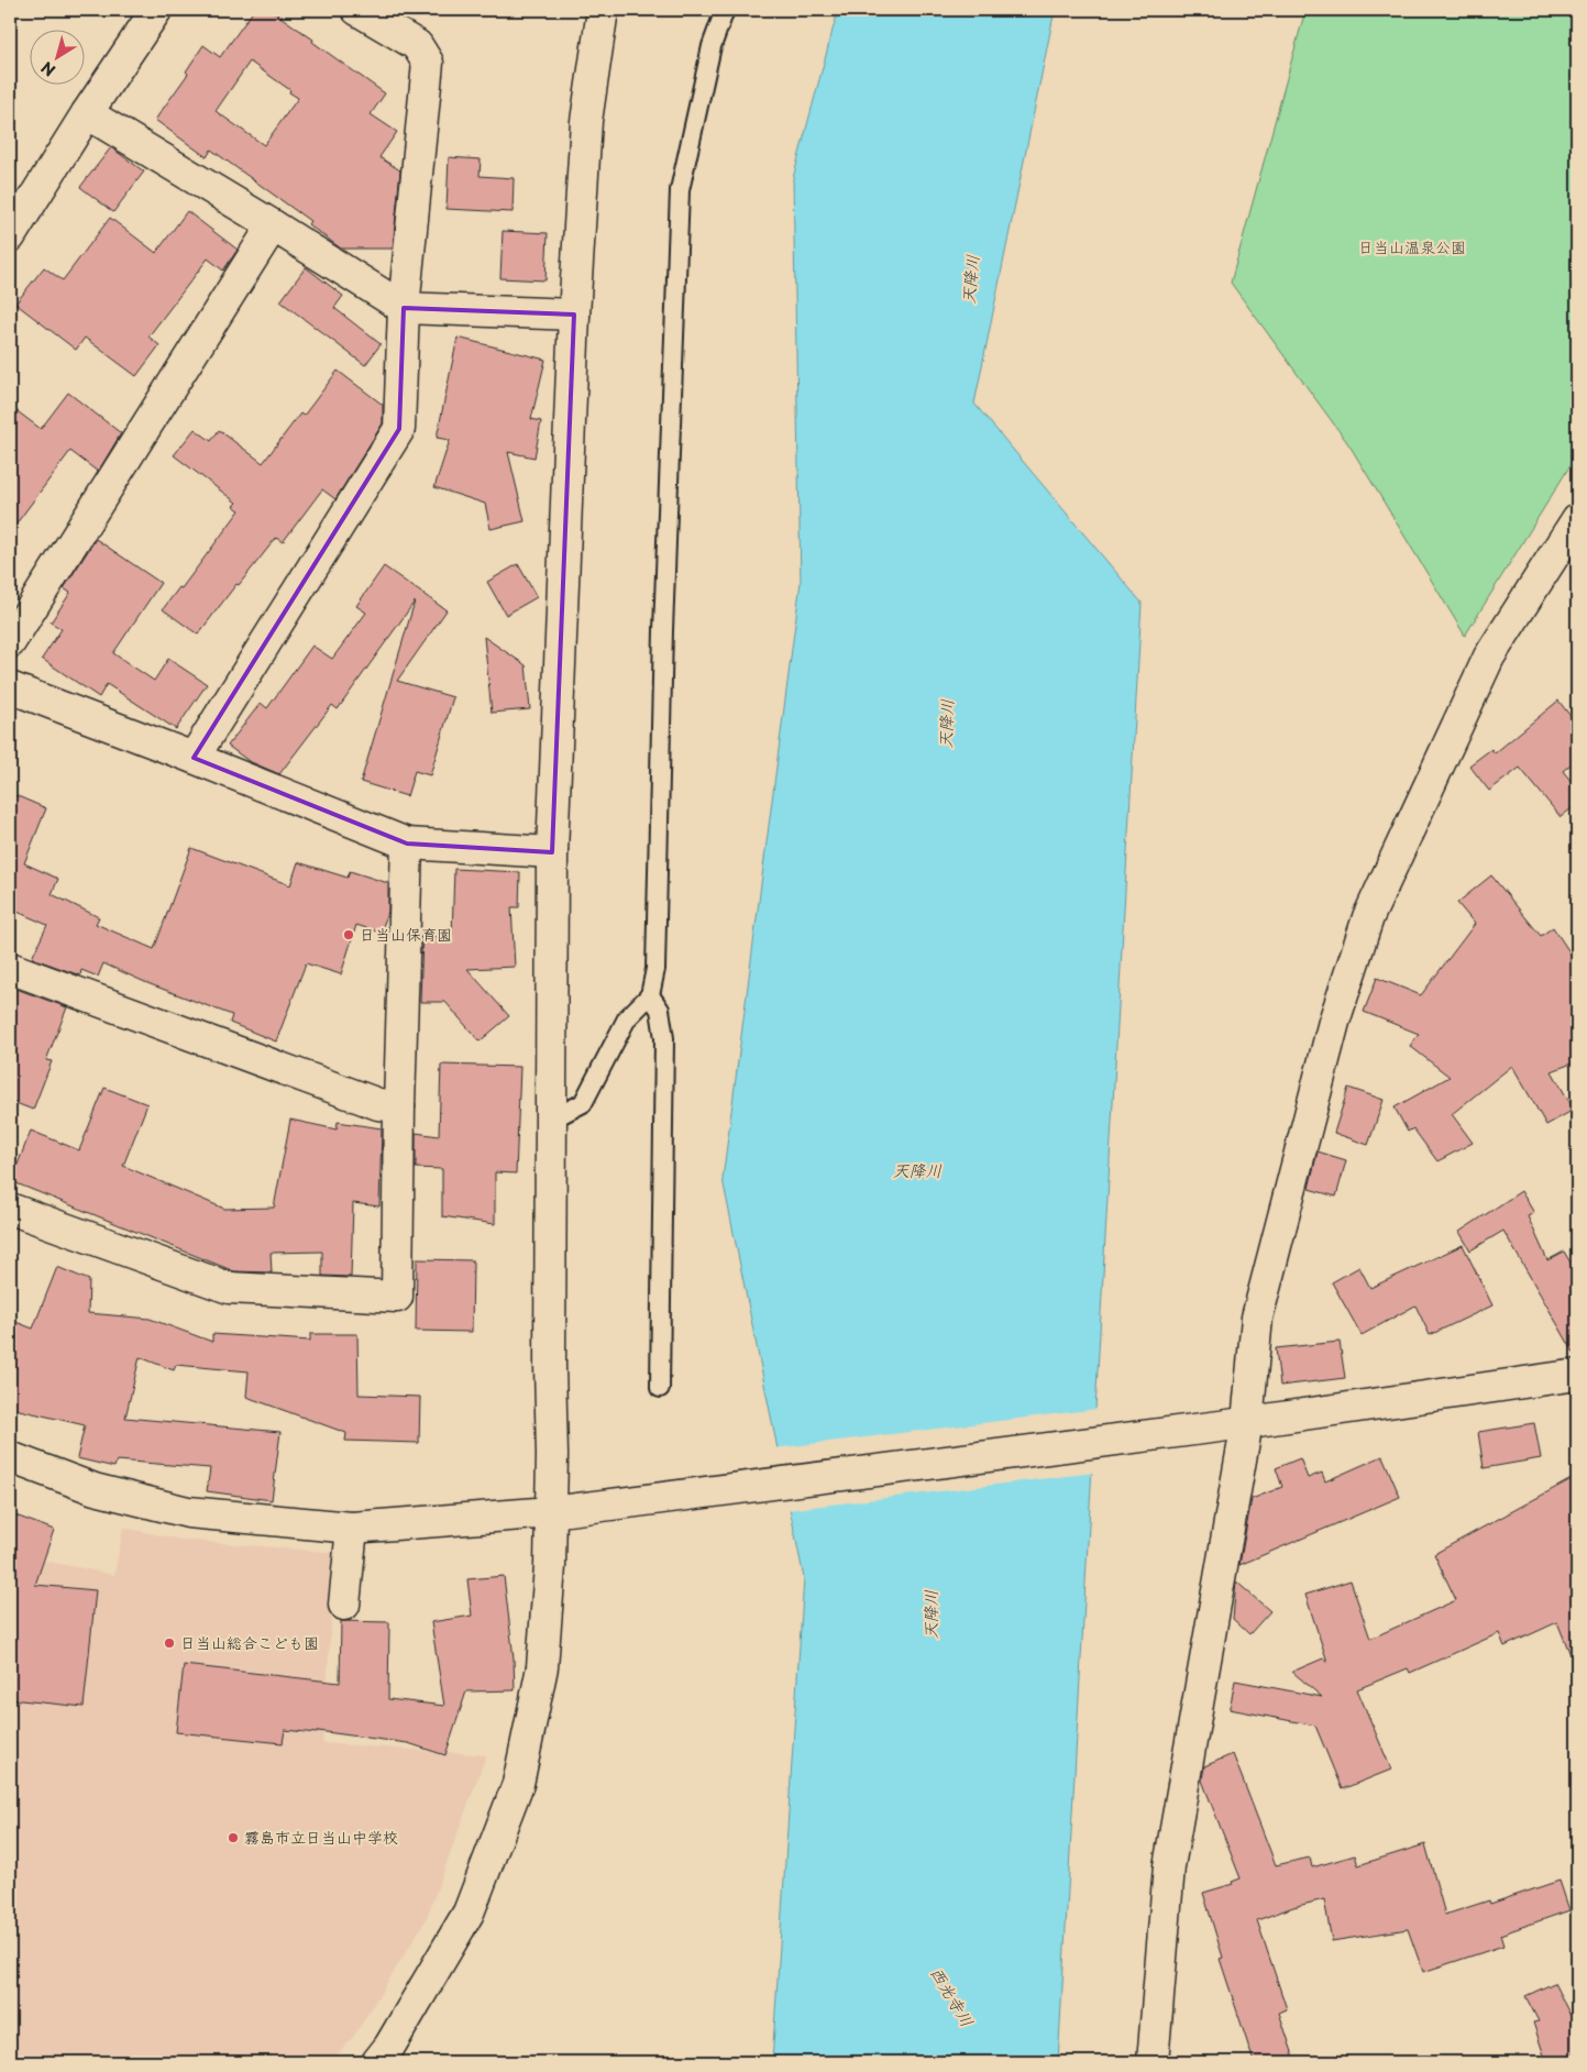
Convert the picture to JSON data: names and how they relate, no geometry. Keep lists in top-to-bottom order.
{
  "water": ["天降川", "西光寺川"],
  "parks": ["日当山温泉公園"],
  "places": ["日当山保育園", "日当山総合こども園", "霧島市立日当山中学校"],
  "north": "bottom left"
}
